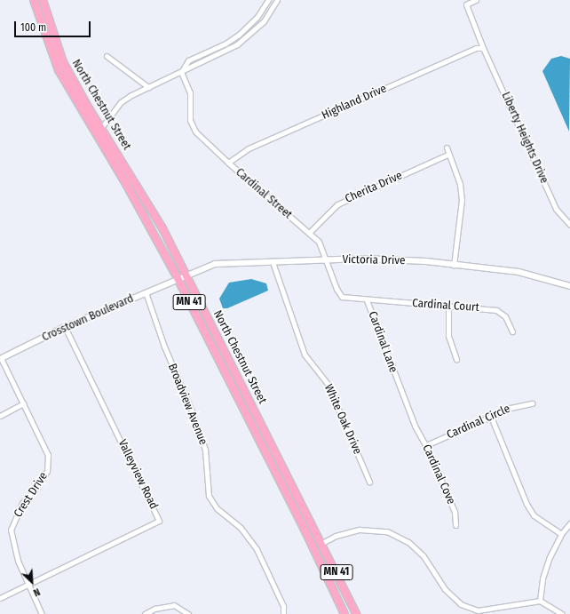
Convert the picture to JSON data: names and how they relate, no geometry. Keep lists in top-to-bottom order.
{
  "streets": {
    "main road": ["North Chestnut Street", "MN 41"],
    "street": [
      "Highland Drive",
      "Liberty Heights Drive",
      "Cherita Drive",
      "Cardinal Street",
      "Victoria Drive",
      "Cardinal Court",
      "Crosstown Boulevard",
      "Cardinal Lane",
      "Broadview Avenue",
      "White Oak Drive",
      "Cardinal Circle",
      "Valleyview Road",
      "Cardinal Cove",
      "Crest Drive"
    ]
  },
  "crossings": [
    ["Highland Drive", "Liberty Heights Drive"],
    ["Highland Drive", "Cardinal Street"],
    ["North Chestnut Street", "Victoria Drive"],
    ["North Chestnut Street", "Crosstown Boulevard"],
    ["Cherita Drive", "Cardinal Street"],
    ["Cardinal Street", "Victoria Drive"],
    ["Cardinal Street", "Cardinal Lane"],
    ["Victoria Drive", "Crosstown Boulevard"],
    ["Victoria Drive", "Cardinal Lane"],
    ["Victoria Drive", "White Oak Drive"],
    ["Cardinal Court", "Cardinal Lane"],
    ["Crosstown Boulevard", "Broadview Avenue"],
    ["Crosstown Boulevard", "Valleyview Road"],
    ["Crosstown Boulevard", "Crest Drive"],
    ["Cardinal Lane", "Cardinal Cove"],
    ["Cardinal Circle", "Cardinal Cove"],
    ["Valleyview Road", "Crest Drive"]
  ],
  "scale_bar": "100 m",
  "north": "bottom right"
}
